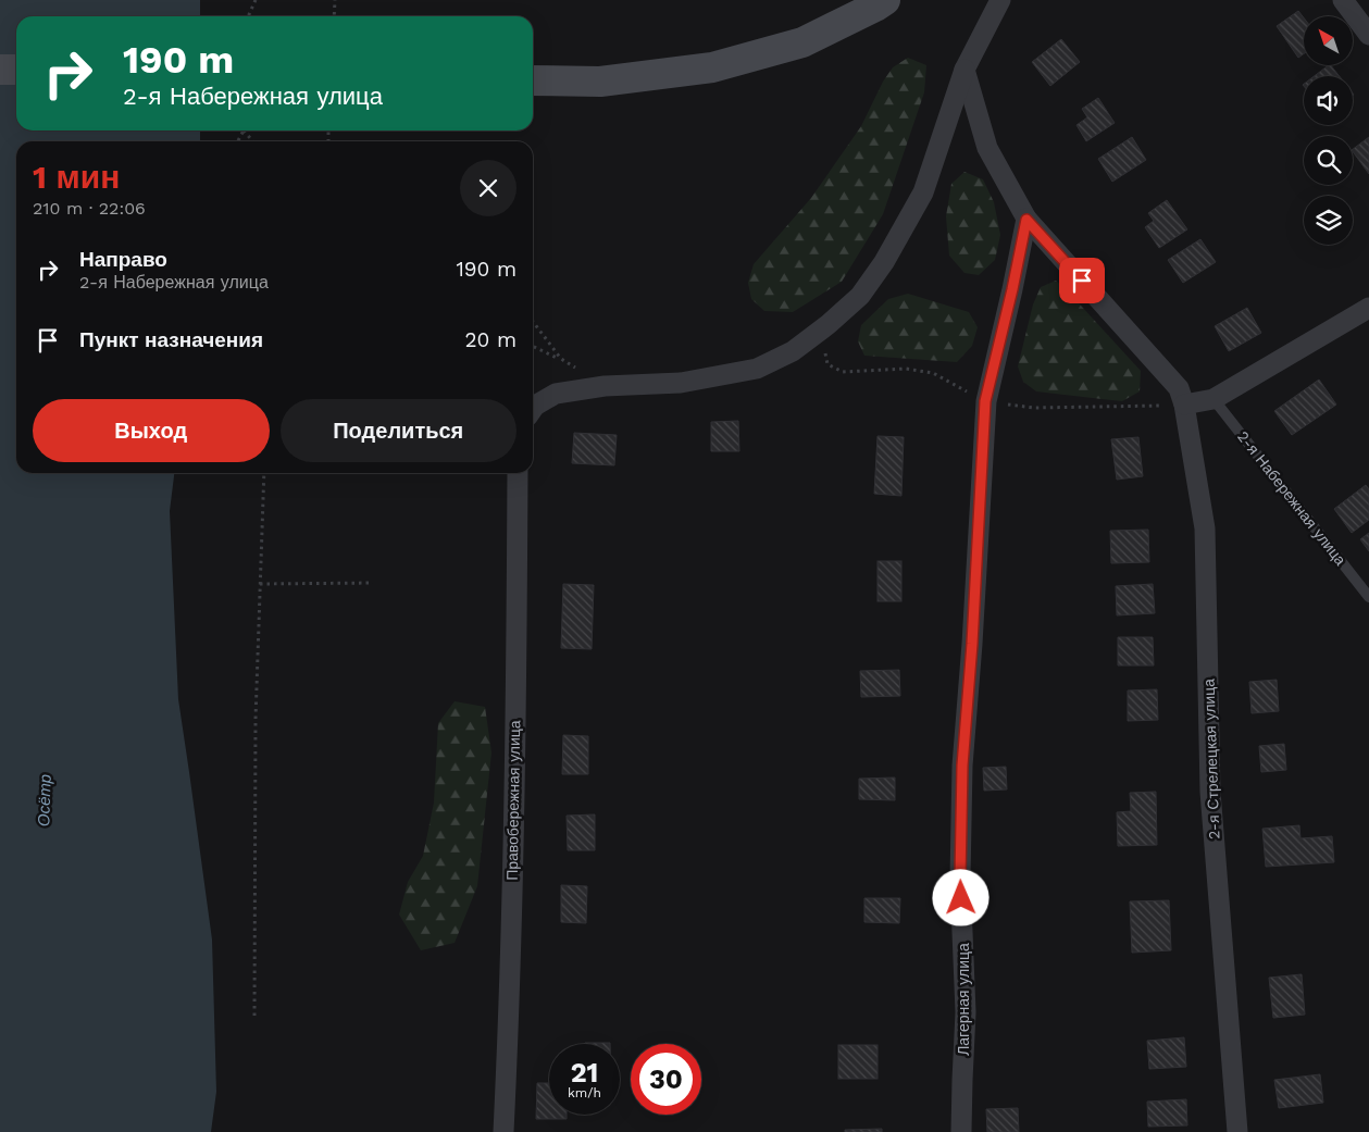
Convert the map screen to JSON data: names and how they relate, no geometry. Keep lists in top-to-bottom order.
{
  "streets": {
    "street": ["2-я Стрелецкая улица", "Правобережная улица", "Лагерная улица"],
    "lane": ["2-я Набережная улица"]
  },
  "water": ["Осётр"],
  "north": "top left",
  "page": {
    "turn": ["190 m", "2-я Набережная улица"],
    "heading": ["1 мин", "210 m · 22:06"],
    "list": [
      {
        "name": "Направо",
        "note": "2-я Набережная улица",
        "value": "190 m"
      },
      {
        "name": "Пункт назначения",
        "value": "20 m"
      }
    ],
    "buttons": ["Выход", "Поделиться"],
    "speed": "21 km/h",
    "limit": "30"
  }
}
